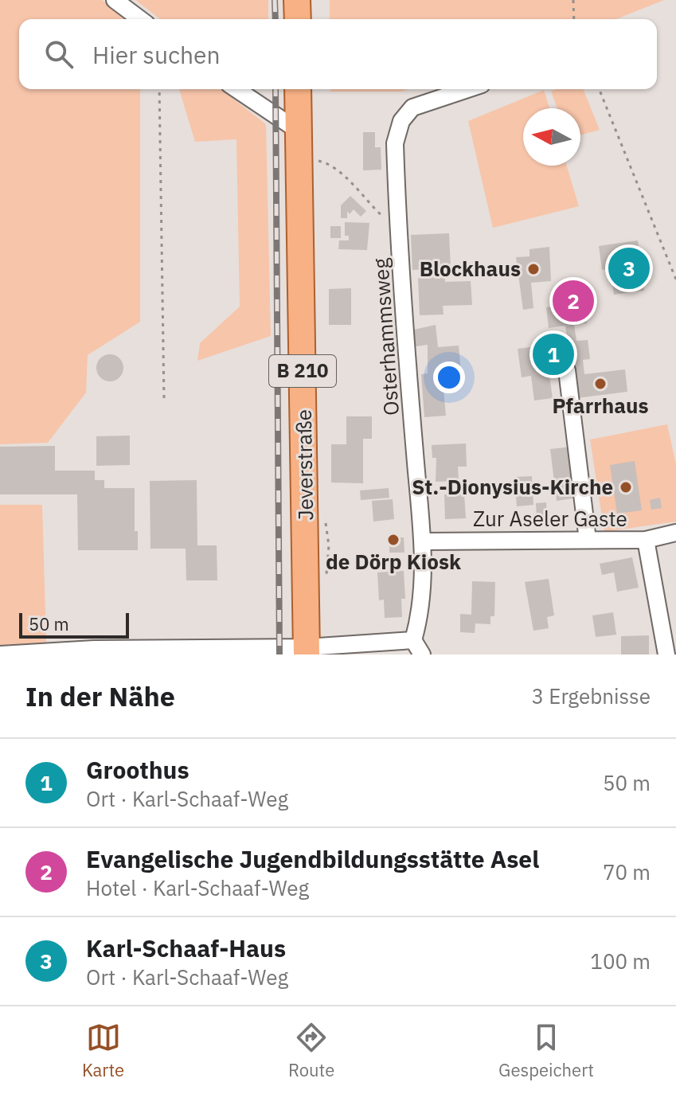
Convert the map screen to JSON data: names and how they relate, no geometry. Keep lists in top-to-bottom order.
{
  "streets": {
    "main road": ["B 210", "Jeverstraße"],
    "street": ["Osterhammsweg", "Zur Aseler Gaste"]
  },
  "crossings": [
    ["Osterhammsweg", "Zur Aseler Gaste"]
  ],
  "places": [
    "Blockhaus",
    "Pfarrhaus",
    "St.-Dionysius-Kirche",
    "de Dörp Kiosk"
  ],
  "scale_bar": "50 m",
  "north": "left",
  "page": {
    "search": "Hier suchen",
    "pins": ["3", "2", "1"],
    "scale": "50 m",
    "heading": ["In der Nähe", "3 Ergebnisse"],
    "list": [
      {
        "mark": "1",
        "name": "Groothus",
        "note": "Ort · Karl-Schaaf-Weg",
        "value": "50 m"
      },
      {
        "mark": "2",
        "name": "Evangelische Jugendbildungsstätte Asel",
        "note": "Hotel · Karl-Schaaf-Weg",
        "value": "70 m"
      },
      {
        "mark": "3",
        "name": "Karl-Schaaf-Haus",
        "note": "Ort · Karl-Schaaf-Weg",
        "value": "100 m"
      }
    ],
    "nav": ["Karte", "Route", "Gespeichert"]
  }
}
